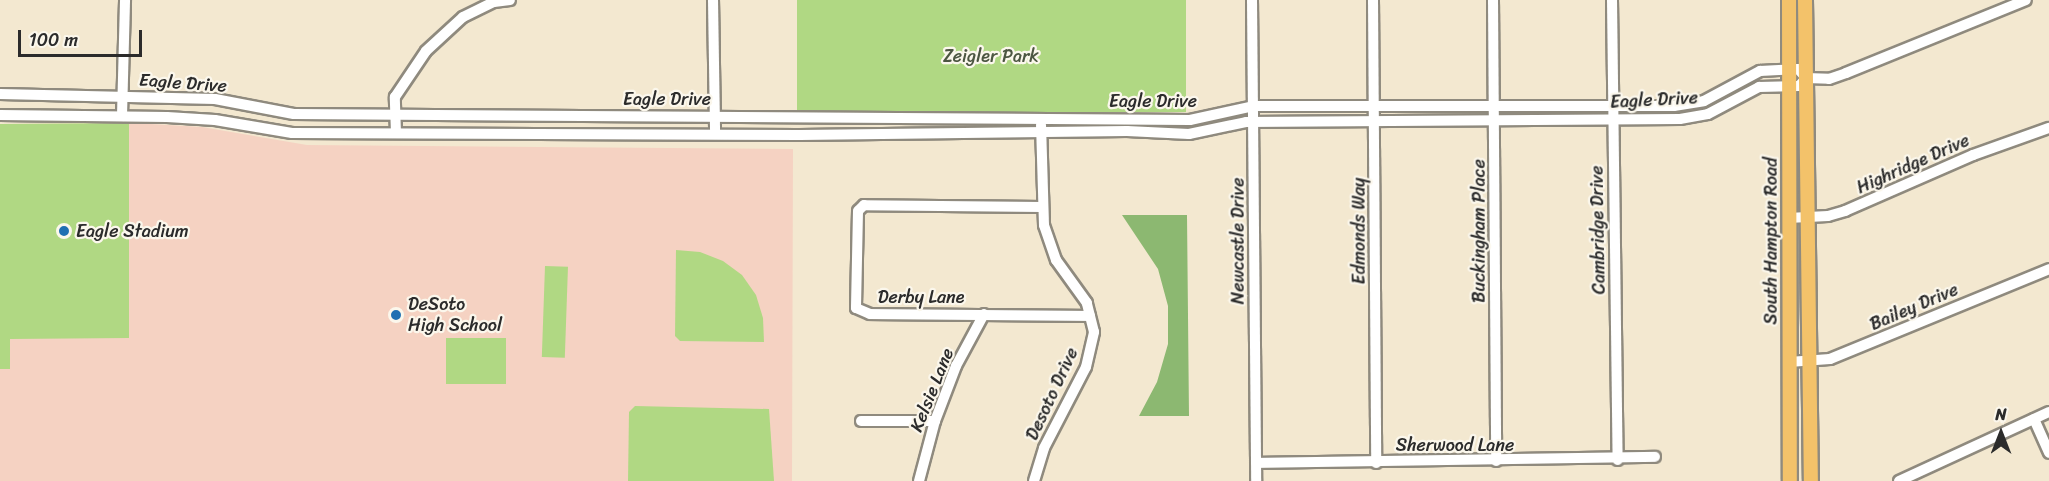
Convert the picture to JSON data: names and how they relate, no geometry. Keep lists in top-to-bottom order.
{
  "streets": {
    "main road": ["South Hampton Road"],
    "street": [
      "Eagle Drive",
      "Highridge Drive",
      "Cambridge Drive",
      "Edmonds Way",
      "Buckingham Place",
      "Newcastle Drive",
      "Derby Lane",
      "Bailey Drive",
      "Kelsie Lane",
      "Desoto Drive",
      "Sherwood Lane"
    ]
  },
  "crossings": [
    ["Eagle Drive", "Cambridge Drive"],
    ["Eagle Drive", "Edmonds Way"],
    ["Eagle Drive", "Buckingham Place"],
    ["Eagle Drive", "Newcastle Drive"],
    ["Eagle Drive", "South Hampton Road"],
    ["Eagle Drive", "Desoto Drive"],
    ["Highridge Drive", "South Hampton Road"],
    ["Cambridge Drive", "Sherwood Lane"],
    ["Edmonds Way", "Sherwood Lane"],
    ["Buckingham Place", "Sherwood Lane"],
    ["Newcastle Drive", "Sherwood Lane"],
    ["South Hampton Road", "Bailey Drive"],
    ["Derby Lane", "Kelsie Lane"],
    ["Derby Lane", "Desoto Drive"]
  ],
  "parks": ["Zeigler Park"],
  "places": ["Eagle Stadium", "DeSoto High School"],
  "scale_bar": "100 m",
  "north": "top"
}
